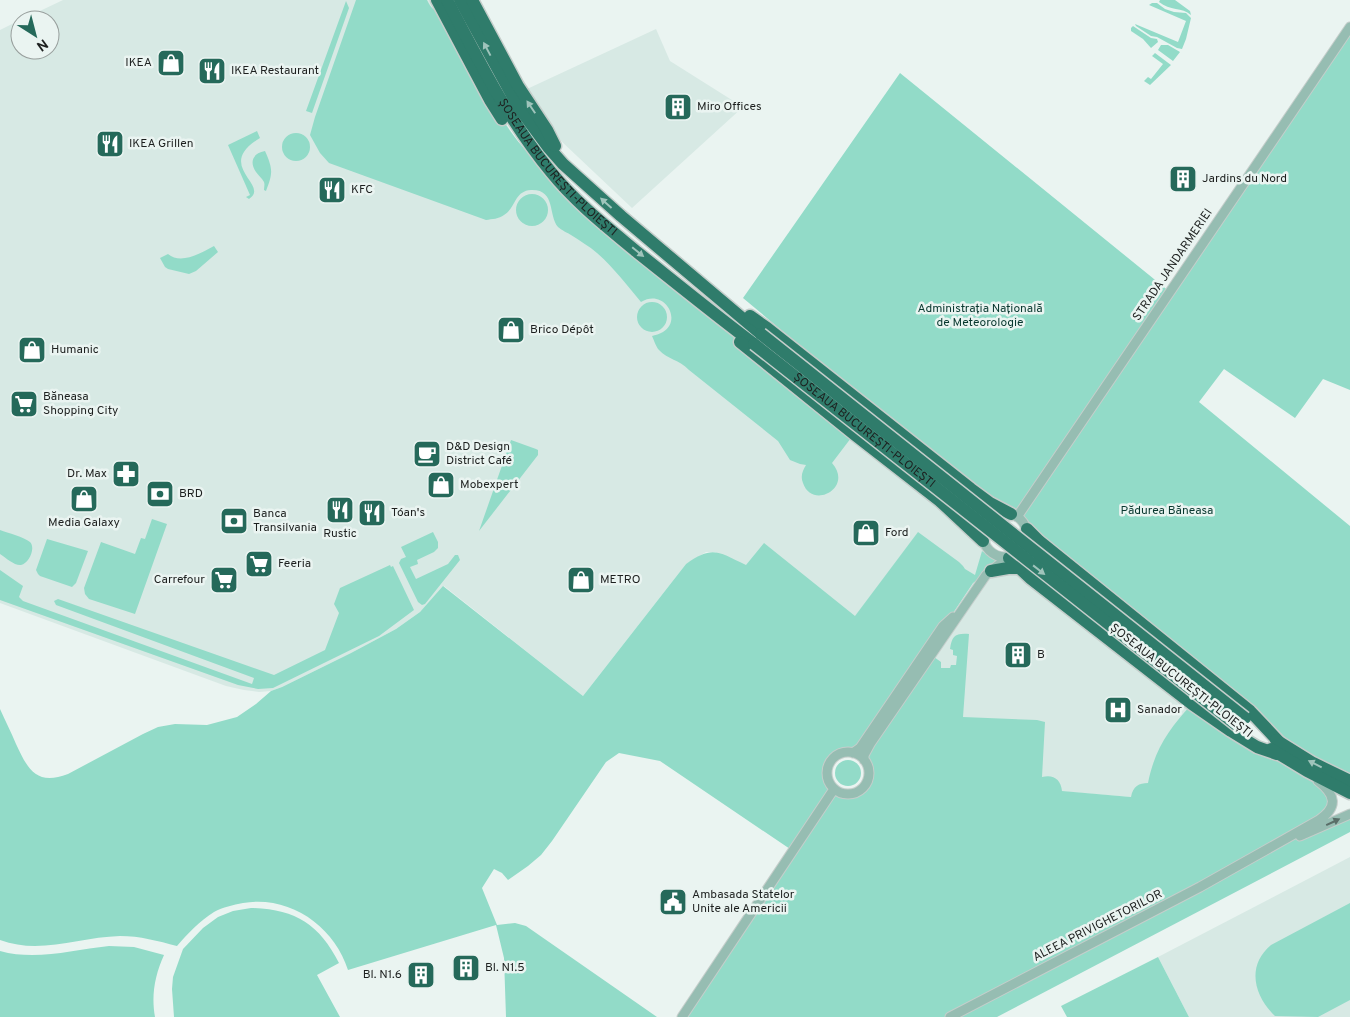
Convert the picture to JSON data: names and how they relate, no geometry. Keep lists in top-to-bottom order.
{
  "streets": {
    "highway": ["ȘOSEAUA BUCUREȘTI-PLOIEȘTI"],
    "street": ["STRADA JANDARMERIEI", "ALEEA PRIVIGHETORILOR"]
  },
  "crossings": [
    ["ȘOSEAUA BUCUREȘTI-PLOIEȘTI", "ALEEA PRIVIGHETORILOR"]
  ],
  "parks": ["Administrația Națională de Meteorologie", "Pădurea Băneasa"],
  "places": {
    "shop": [
      "IKEA",
      "Brico Dépôt",
      "Humanic",
      "Mobexpert",
      "Media Galaxy",
      "Ford",
      "METRO"
    ],
    "restaurant": [
      "IKEA Restaurant",
      "IKEA Grillen",
      "KFC",
      "Rustic",
      "Tóan's"
    ],
    "building": [
      "Miro Offices",
      "Jardins du Nord",
      "B",
      "Bl. N1.5",
      "Bl. N1.6"
    ],
    "supermarket": ["Băneasa Shopping City", "Feeria", "Carrefour"],
    "cafe": ["D&D Design District Café"],
    "pharmacy": ["Dr. Max"],
    "bank": ["BRD", "Banca Transilvania"],
    "hospital": ["Sanador"],
    "public building": ["Ambasada Statelor Unite ale Americii"]
  },
  "north": "bottom right"
}
